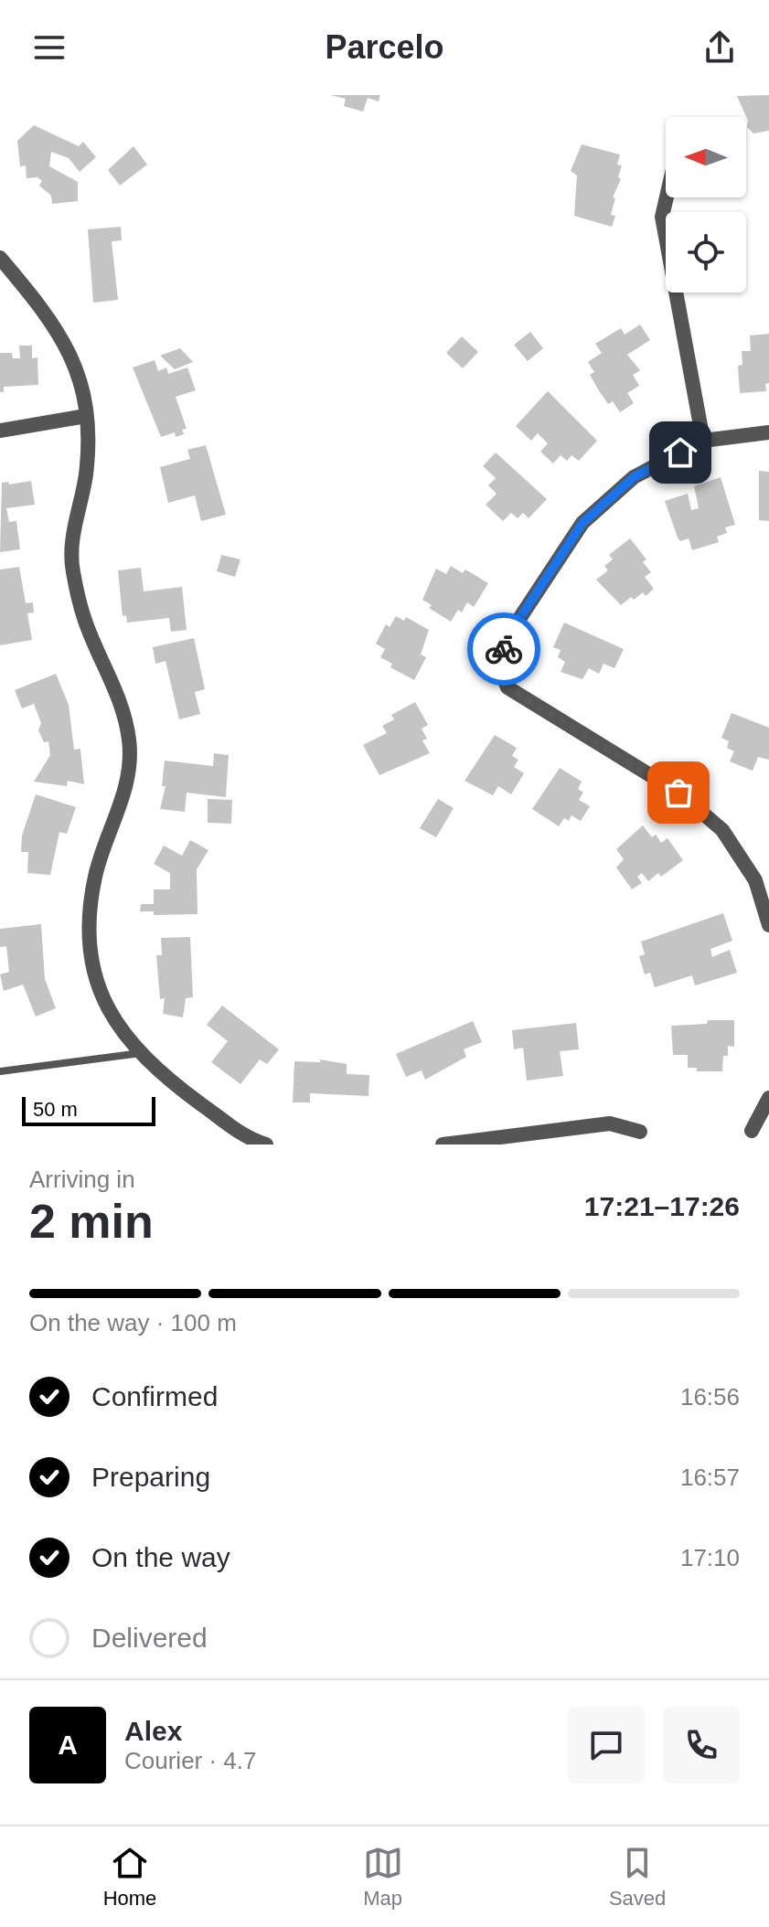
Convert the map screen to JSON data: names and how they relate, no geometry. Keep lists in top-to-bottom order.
{
  "scale_bar": "50 m",
  "north": "left",
  "page": {
    "header": "Parcelo",
    "scale": "50 m",
    "heading": ["2 min", "Arriving in", "17:21–17:26"],
    "panel": ["Alex", "Courier · 4.7"],
    "bar": "On the way · 100 m",
    "list": [
      ["Confirmed", "16:56"],
      ["Preparing", "16:57"],
      ["On the way", "17:10"],
      "Delivered"
    ],
    "round": "A",
    "tabs": ["Home", "Map", "Saved"]
  }
}
